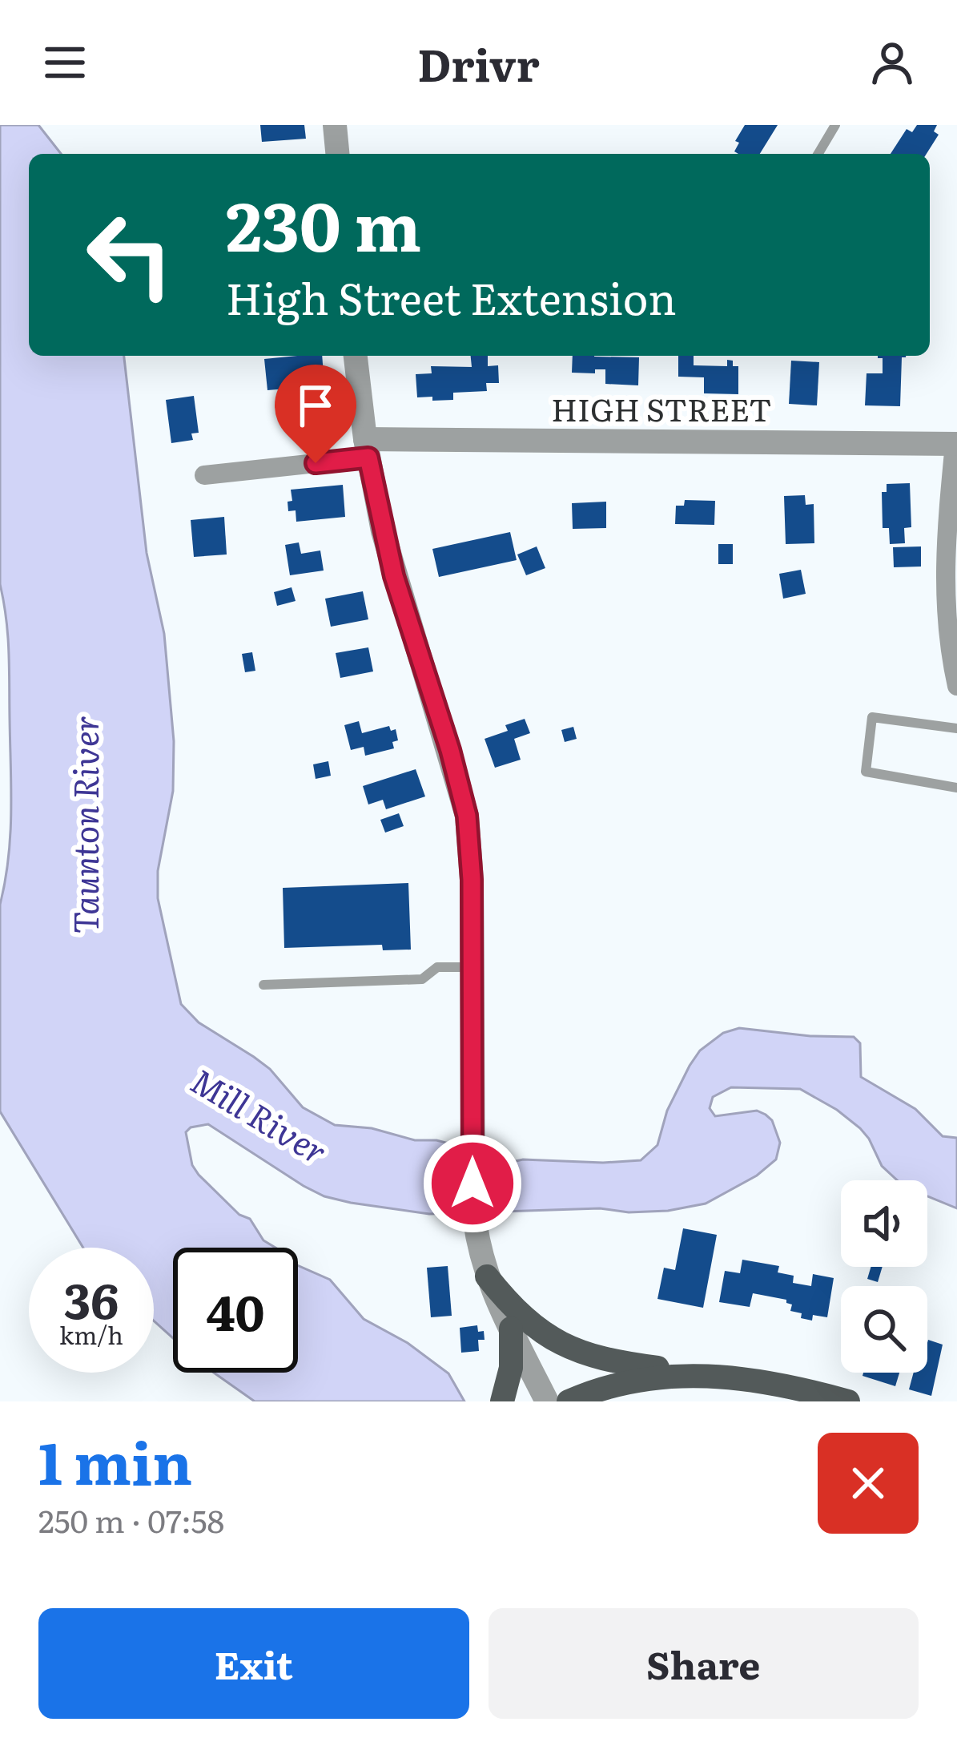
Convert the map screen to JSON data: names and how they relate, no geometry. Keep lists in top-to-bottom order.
{
  "streets": {
    "street": ["HIGH STREET"]
  },
  "water": ["Taunton River", "Mill River"],
  "page": {
    "header": "Drivr",
    "turn": ["230 m", "High Street Extension"],
    "speed": "36 km/h",
    "limit": "40",
    "heading": ["1 min", "250 m · 07:58"],
    "buttons": ["Exit", "Share"]
  }
}
